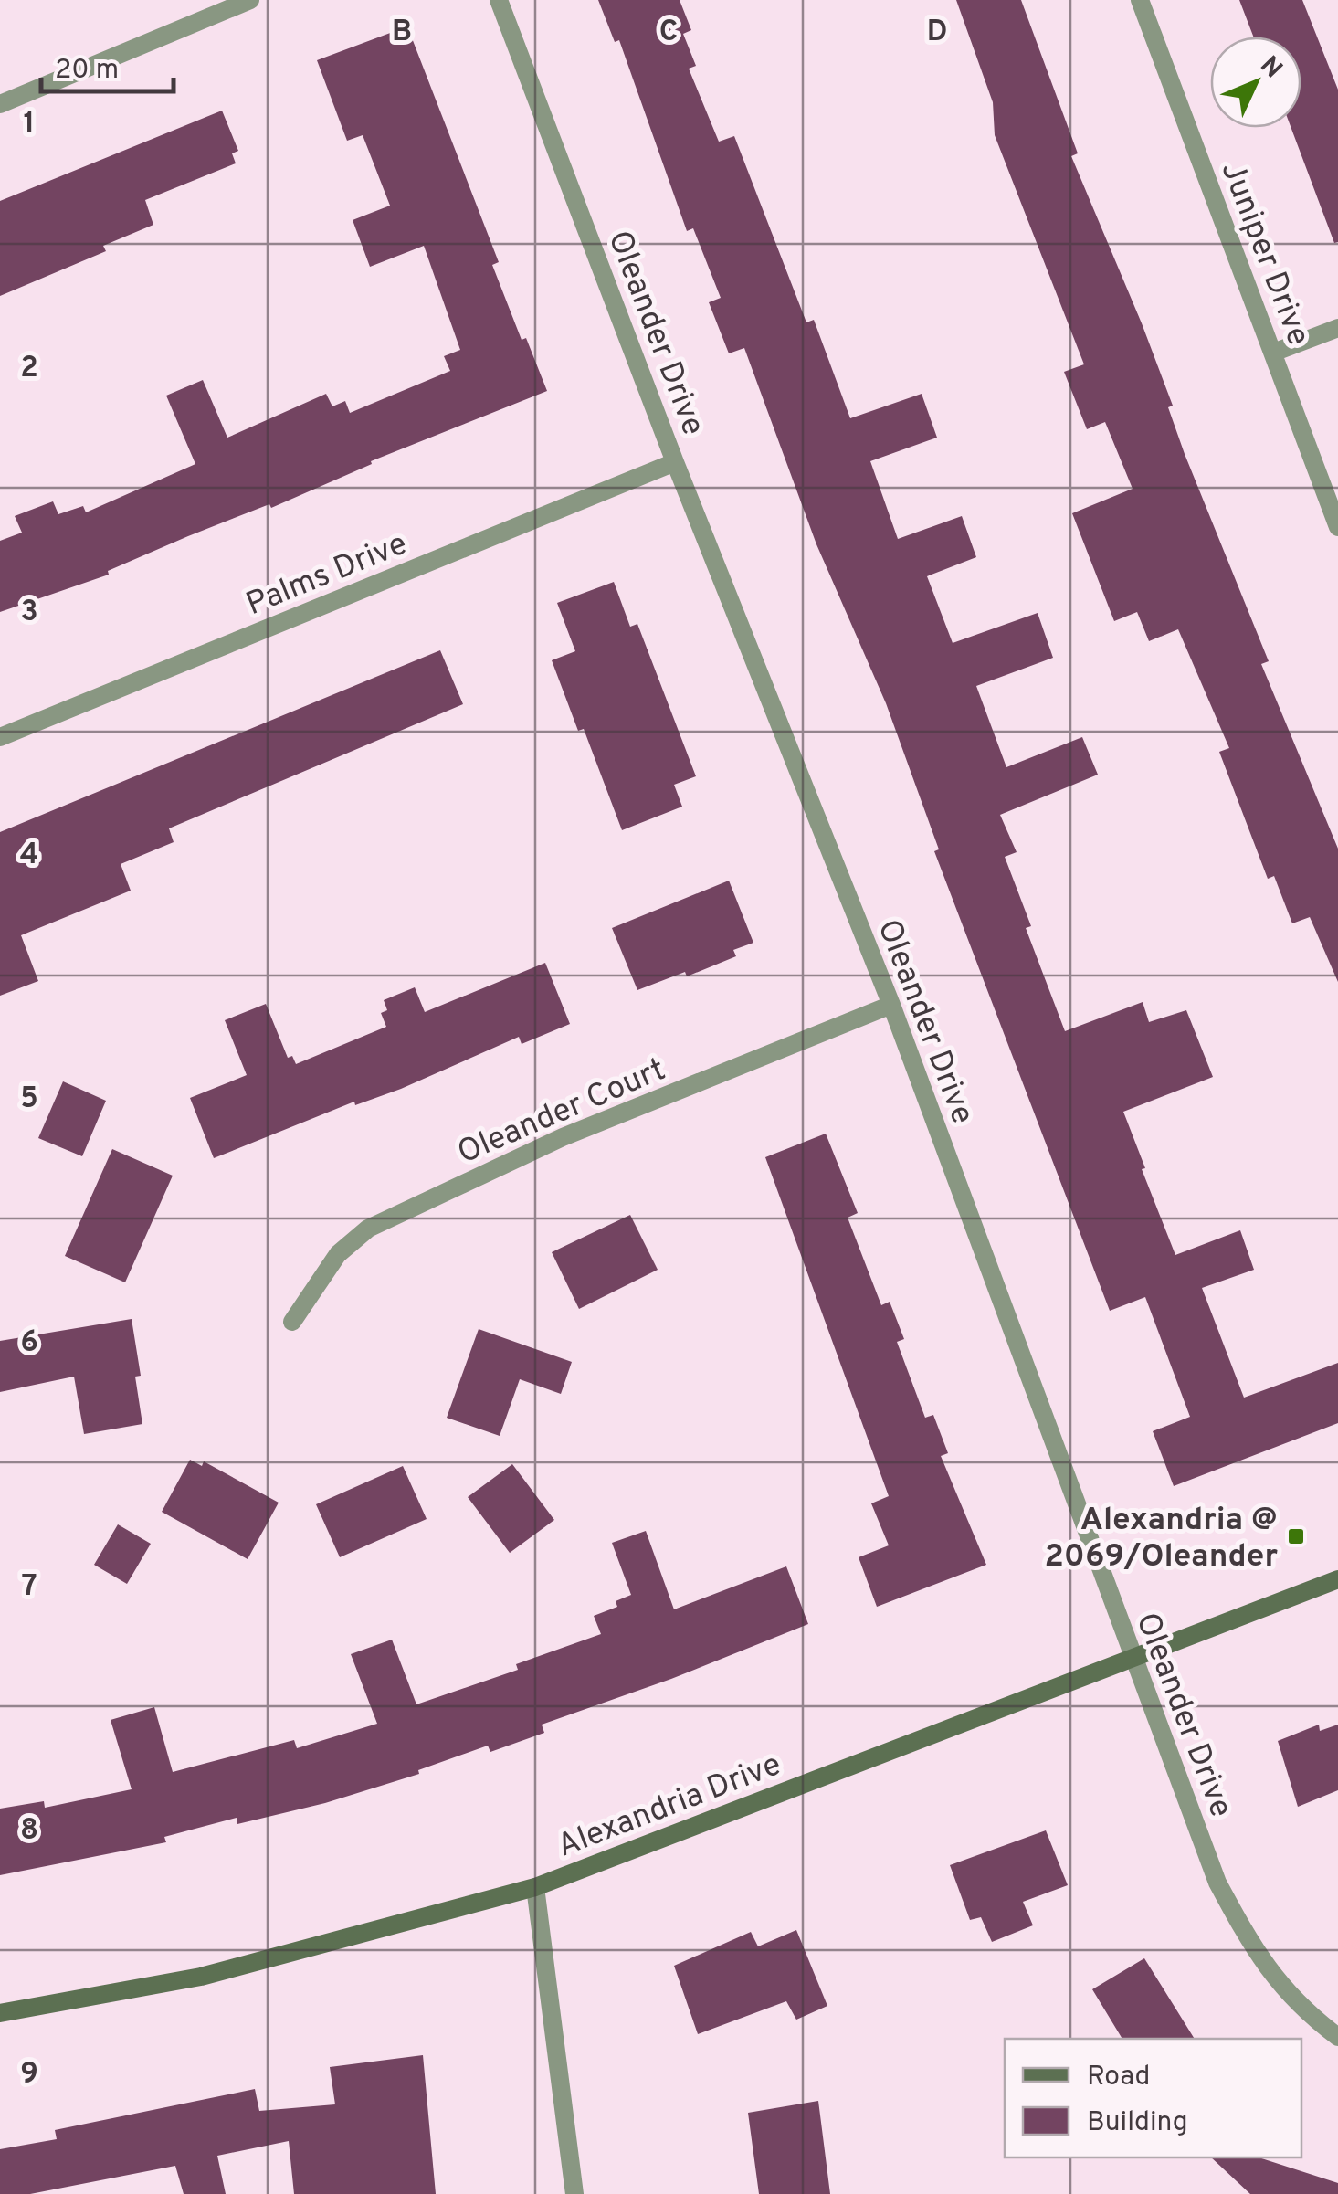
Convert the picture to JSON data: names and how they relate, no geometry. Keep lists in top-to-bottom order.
{
  "streets": {
    "street": [
      "Juniper Drive",
      "Oleander Drive",
      "Palms Drive",
      "Oleander Court",
      "Alexandria Drive"
    ]
  },
  "crossings": [
    ["Oleander Drive", "Palms Drive"],
    ["Oleander Drive", "Oleander Court"],
    ["Oleander Drive", "Alexandria Drive"]
  ],
  "places": {
    "transit": ["Alexandria @ 2069/Oleander"]
  },
  "legend": ["Road", "Building"],
  "scale_bar": "20 m",
  "north": "top right",
  "grid": {
    "columns": ["B", "C", "D"],
    "rows": [
      "1",
      "2",
      "3",
      "4",
      "5",
      "6",
      "7",
      "8",
      "9"
    ]
  }
}
